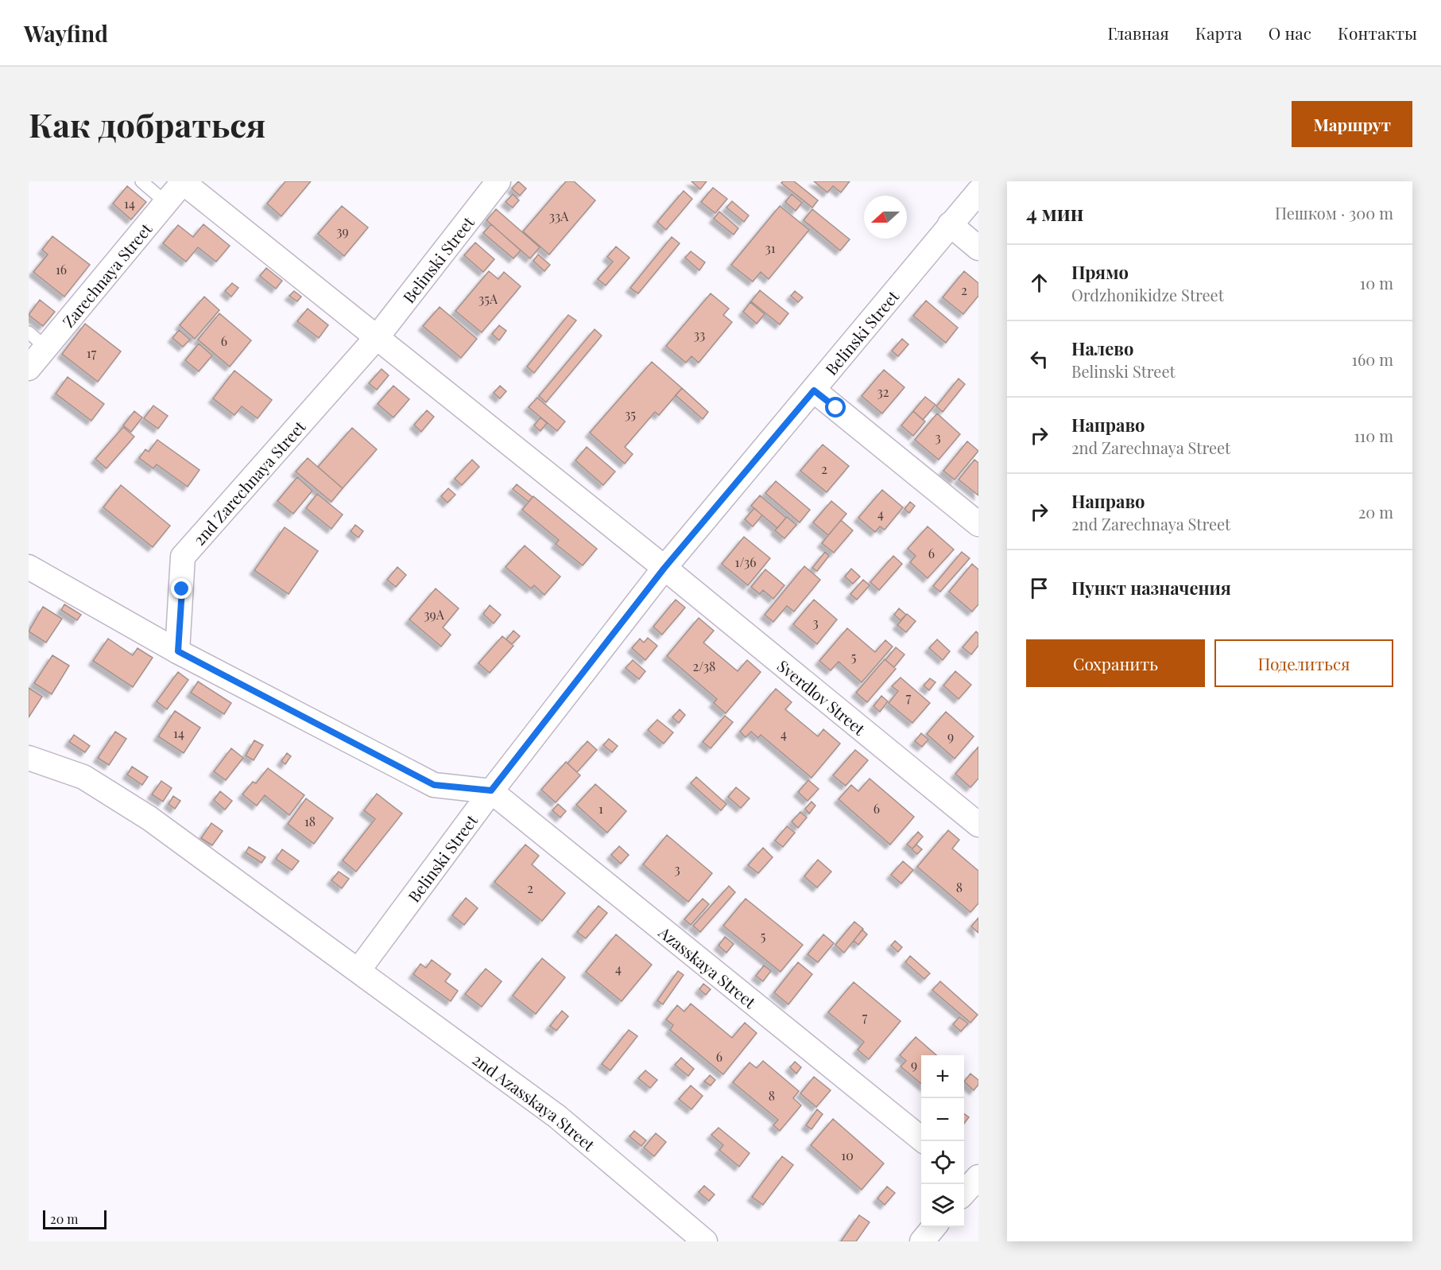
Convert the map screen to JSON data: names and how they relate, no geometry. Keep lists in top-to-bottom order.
{
  "streets": {
    "street": [
      "Belinski Street",
      "Zarechnaya Street",
      "2nd Zarechnaya Street",
      "Sverdlov Street",
      "Azasskaya Street",
      "2nd Azasskaya Street"
    ]
  },
  "crossings": [
    ["Belinski Street", "2nd Zarechnaya Street"],
    ["Belinski Street", "Sverdlov Street"],
    ["Belinski Street", "Azasskaya Street"],
    ["Belinski Street", "2nd Azasskaya Street"],
    ["Zarechnaya Street", "Sverdlov Street"],
    ["2nd Zarechnaya Street", "Sverdlov Street"]
  ],
  "house_numbers": [
    "14",
    "33А",
    "39",
    "31",
    "16",
    "2",
    "35А",
    "33",
    "6",
    "17",
    "32",
    "35",
    "3",
    "2",
    "4",
    "6",
    "1/36",
    "39А",
    "3",
    "5",
    "2/38",
    "7",
    "14",
    "4",
    "9",
    "1",
    "6",
    "18",
    "3",
    "8",
    "2",
    "5",
    "4",
    "7",
    "6",
    "9",
    "8",
    "10"
  ],
  "scale_bar": "20 m",
  "north": "left",
  "page": {
    "header": "Wayfind",
    "nav": [
      "Главная",
      "Карта",
      "О нас",
      "Контакты"
    ],
    "buttons": [
      "Маршрут",
      ["Сохранить", "Поделиться"]
    ],
    "title": "Как добраться",
    "heading": ["4 мин", "Пешком · 300 m"],
    "list": [
      ["Прямо", "Ordzhonikidze Street", "10 m"],
      ["Налево", "Belinski Street", "160 m"],
      ["Направо", "2nd Zarechnaya Street", "110 m"],
      ["Направо", "2nd Zarechnaya Street", "20 m"],
      "Пункт назначения"
    ],
    "map_buttons": ["+", "−"],
    "scale": "20 m"
  }
}
